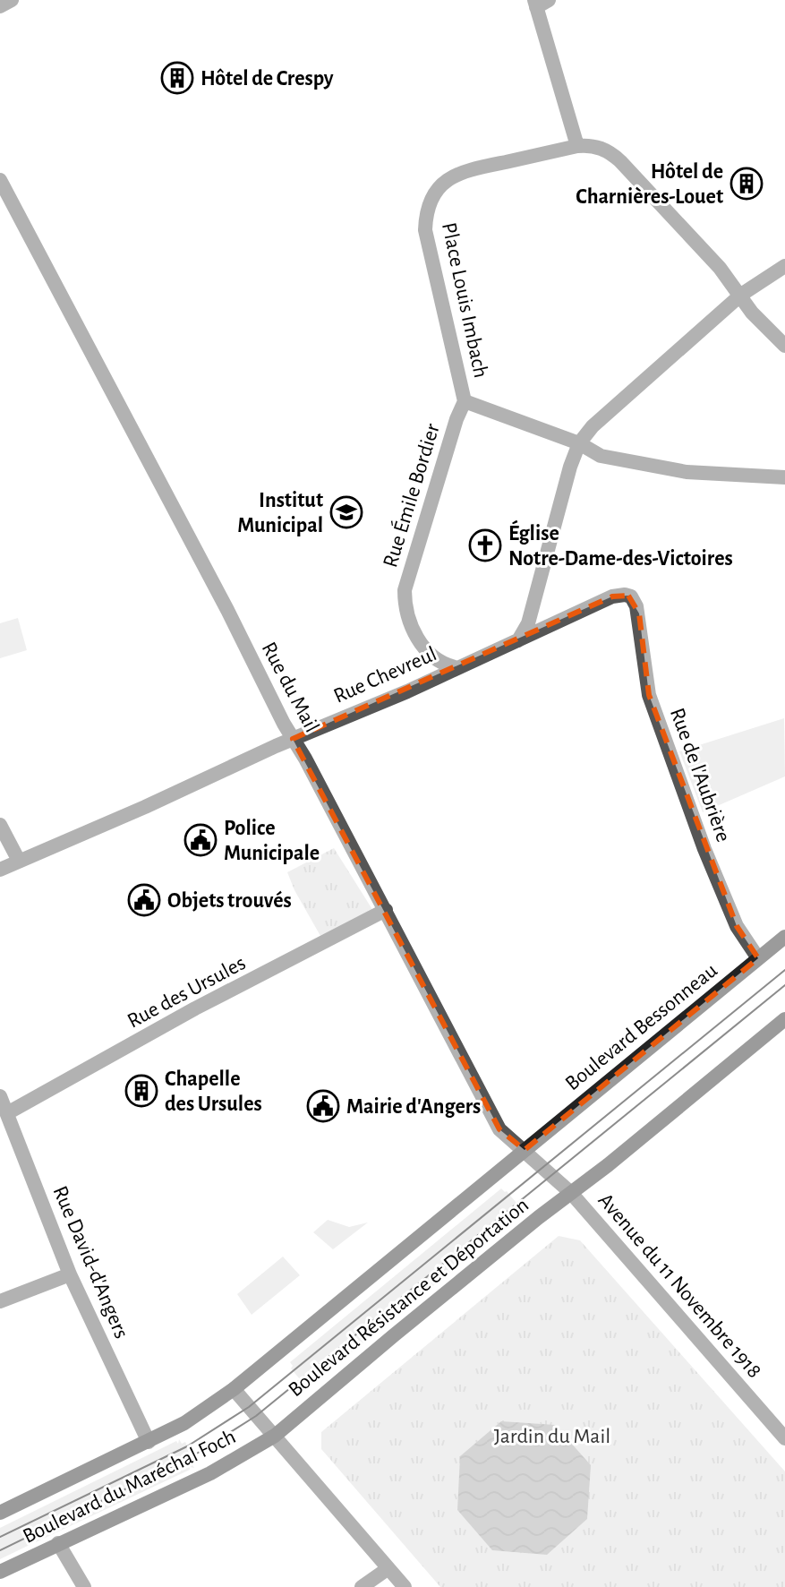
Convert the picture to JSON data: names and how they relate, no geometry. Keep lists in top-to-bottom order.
{
  "streets": {
    "main road": ["Boulevard Bessonneau", "Boulevard Résistance et Déportation", "Boulevard du Maréchal Foch"],
    "street": [
      "Place Louis Imbach",
      "Rue Émile Bordier",
      "Rue Chevreul",
      "Rue du Mail",
      "Rue de l'Aubrière",
      "Rue des Ursules",
      "Rue David-d'Angers",
      "Avenue du 11 Novembre 1918"
    ]
  },
  "crossings": [
    ["Place Louis Imbach", "Rue Émile Bordier"],
    ["Rue Émile Bordier", "Rue Chevreul"],
    ["Rue Chevreul", "Rue du Mail"],
    ["Rue Chevreul", "Rue de l'Aubrière"],
    ["Rue du Mail", "Rue des Ursules"],
    ["Rue du Mail", "Boulevard Bessonneau"],
    ["Rue du Mail", "Avenue du 11 Novembre 1918"],
    ["Rue du Mail", "Boulevard Résistance et Déportation"],
    ["Rue de l'Aubrière", "Boulevard Bessonneau"],
    ["Rue des Ursules", "Rue David-d'Angers"],
    ["Boulevard Bessonneau", "Boulevard Résistance et Déportation"],
    ["Rue David-d'Angers", "Boulevard du Maréchal Foch"],
    ["Avenue du 11 Novembre 1918", "Boulevard Résistance et Déportation"],
    ["Boulevard Résistance et Déportation", "Boulevard du Maréchal Foch"]
  ],
  "parks": ["Jardin du Mail"],
  "places": {
    "building": ["Hôtel de Crespy", "Hôtel de Charnières-Louet", "Chapelle des Ursules"],
    "school or university": ["Institut Municipal"],
    "church": ["Église Notre-Dame-des-Victoires"],
    "public building": ["Police Municipale", "Objets trouvés", "Mairie d'Angers"]
  }
}
